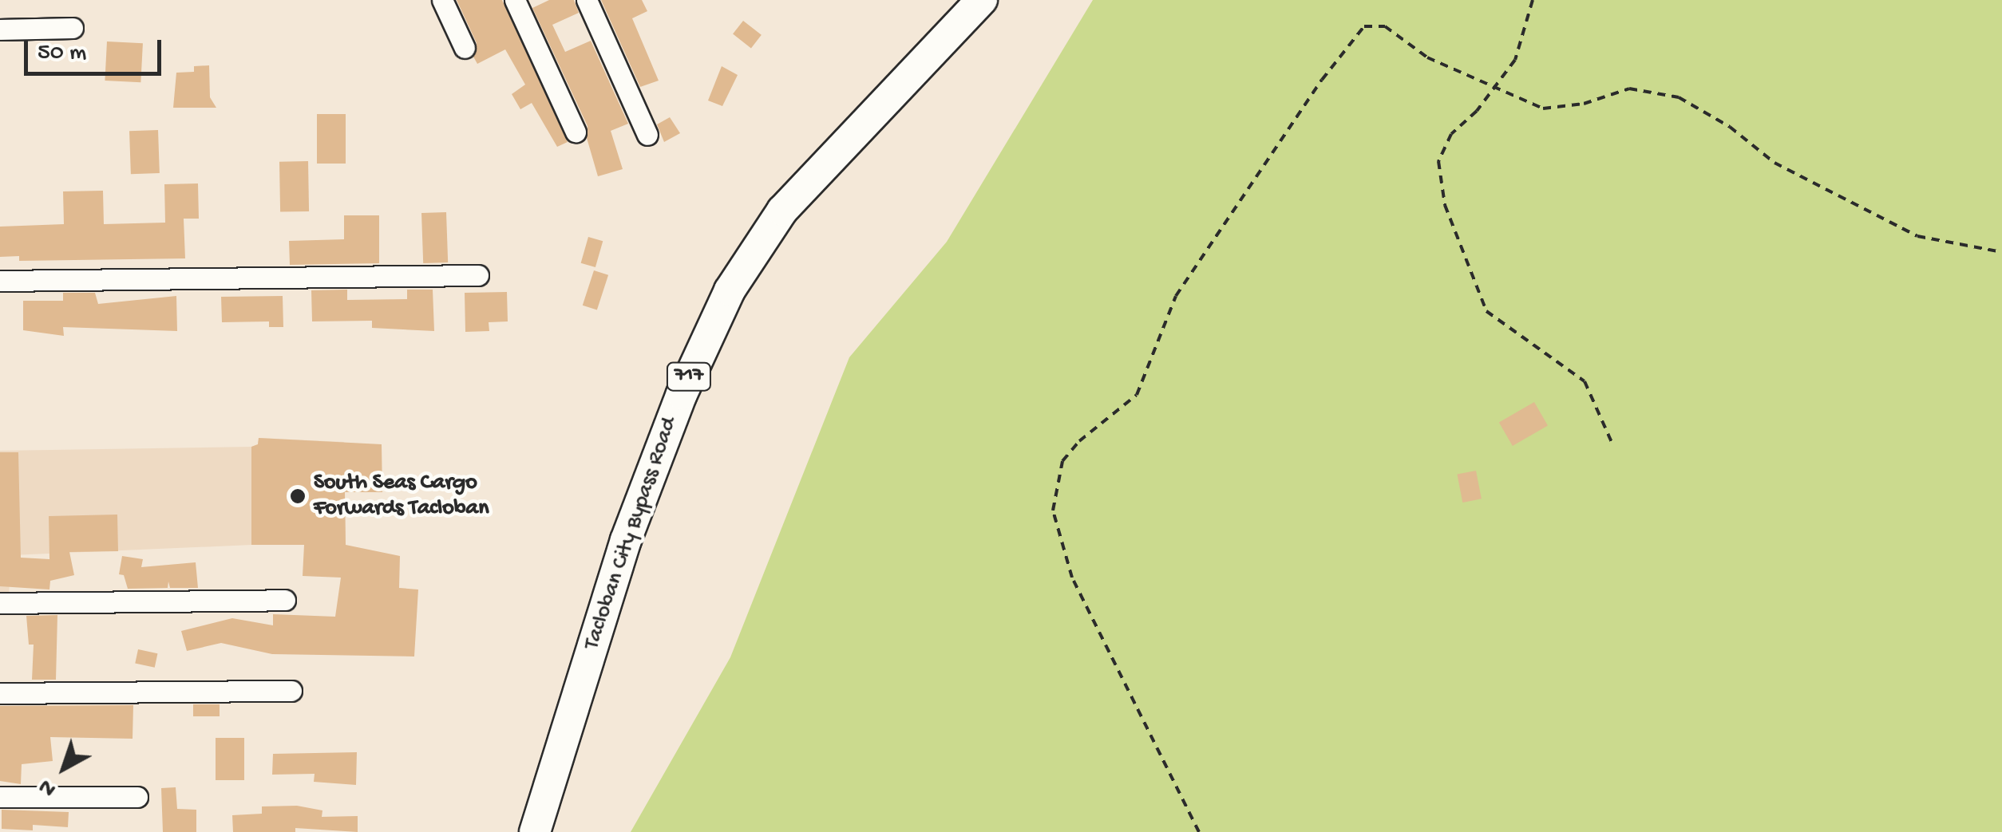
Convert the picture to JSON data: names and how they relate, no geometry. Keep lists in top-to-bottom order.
{
  "streets": {
    "highway": ["717", "Tacloban City Bypass Road"]
  },
  "places": ["South Seas Cargo Forwards Tacloban"],
  "scale_bar": "50 m",
  "north": "bottom left"
}
